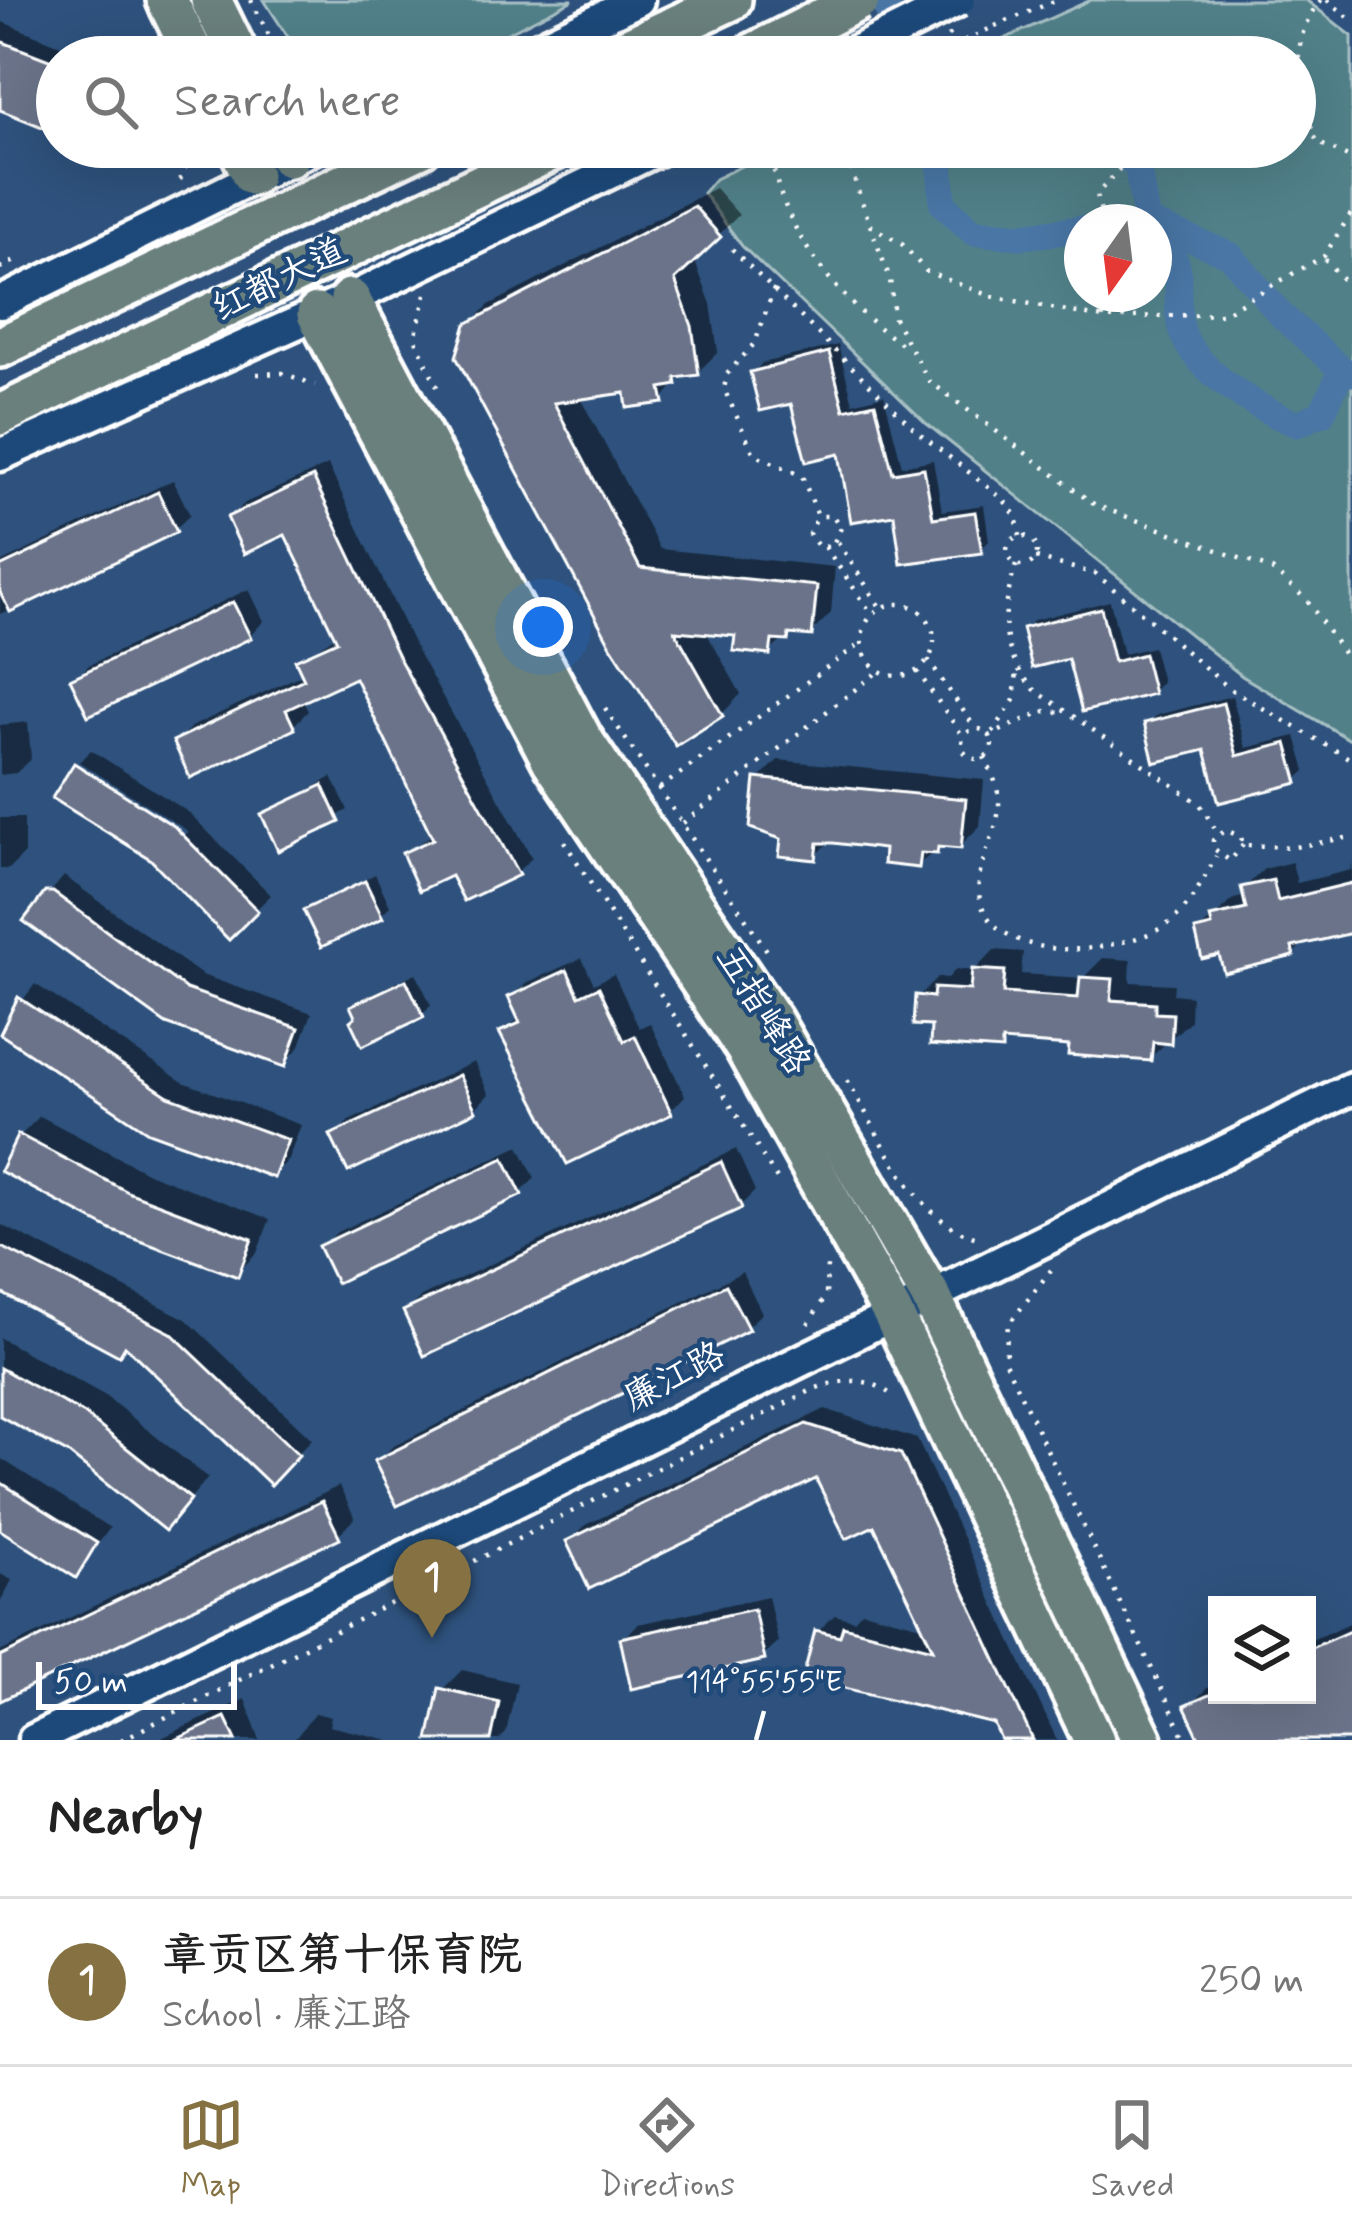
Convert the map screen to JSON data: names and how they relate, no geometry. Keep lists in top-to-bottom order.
{
  "streets": {
    "main road": ["红都大道", "五指峰路"],
    "street": ["廉江路"]
  },
  "crossings": [
    ["五指峰路", "廉江路"]
  ],
  "scale_bar": "50 m",
  "north": "bottom",
  "page": {
    "search": "Search here",
    "pins": "1",
    "scale": "50 m",
    "heading": "Nearby",
    "list": [
      {
        "mark": "1",
        "name": "章贡区第十保育院",
        "note": "School · 廉江路",
        "value": "250 m"
      }
    ],
    "nav": ["Map", "Directions", "Saved"]
  },
  "coordinates": ["114°55'55\"E"]
}
